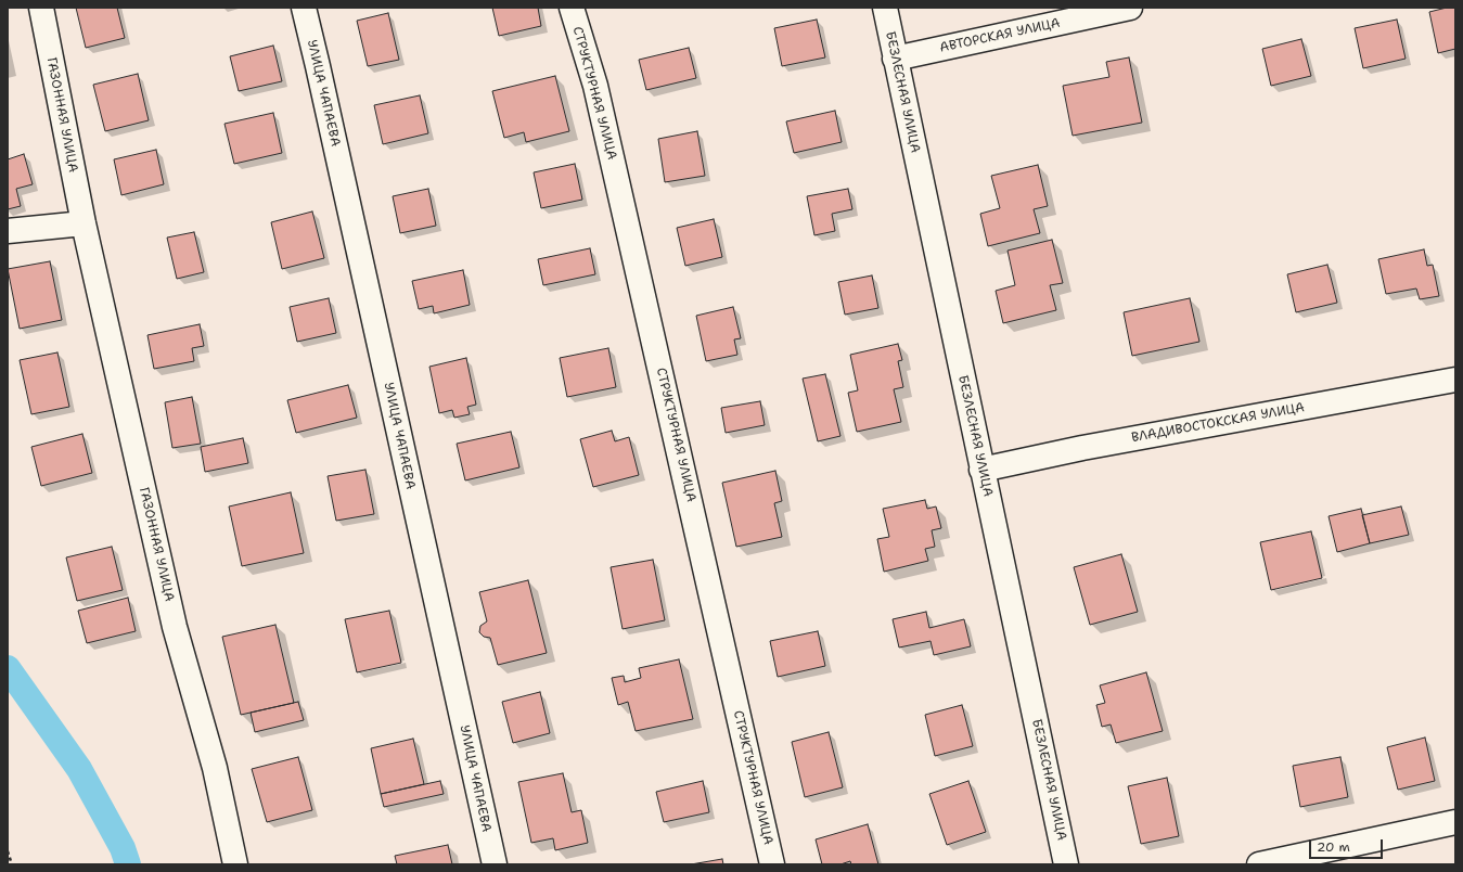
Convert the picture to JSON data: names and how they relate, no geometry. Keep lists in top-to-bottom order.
{
  "streets": {
    "street": [
      "АВТОРСКАЯ УЛИЦА",
      "БЕЗЛЕСНАЯ УЛИЦА",
      "УЛИЦА ЧАПАЕВА",
      "СТРУКТУРНАЯ УЛИЦА",
      "ГАЗОННАЯ УЛИЦА",
      "ВЛАДИВОСТОКСКАЯ УЛИЦА"
    ]
  },
  "crossings": [
    ["АВТОРСКАЯ УЛИЦА", "БЕЗЛЕСНАЯ УЛИЦА"],
    ["БЕЗЛЕСНАЯ УЛИЦА", "ВЛАДИВОСТОКСКАЯ УЛИЦА"]
  ],
  "scale_bar": "20 m"
}
